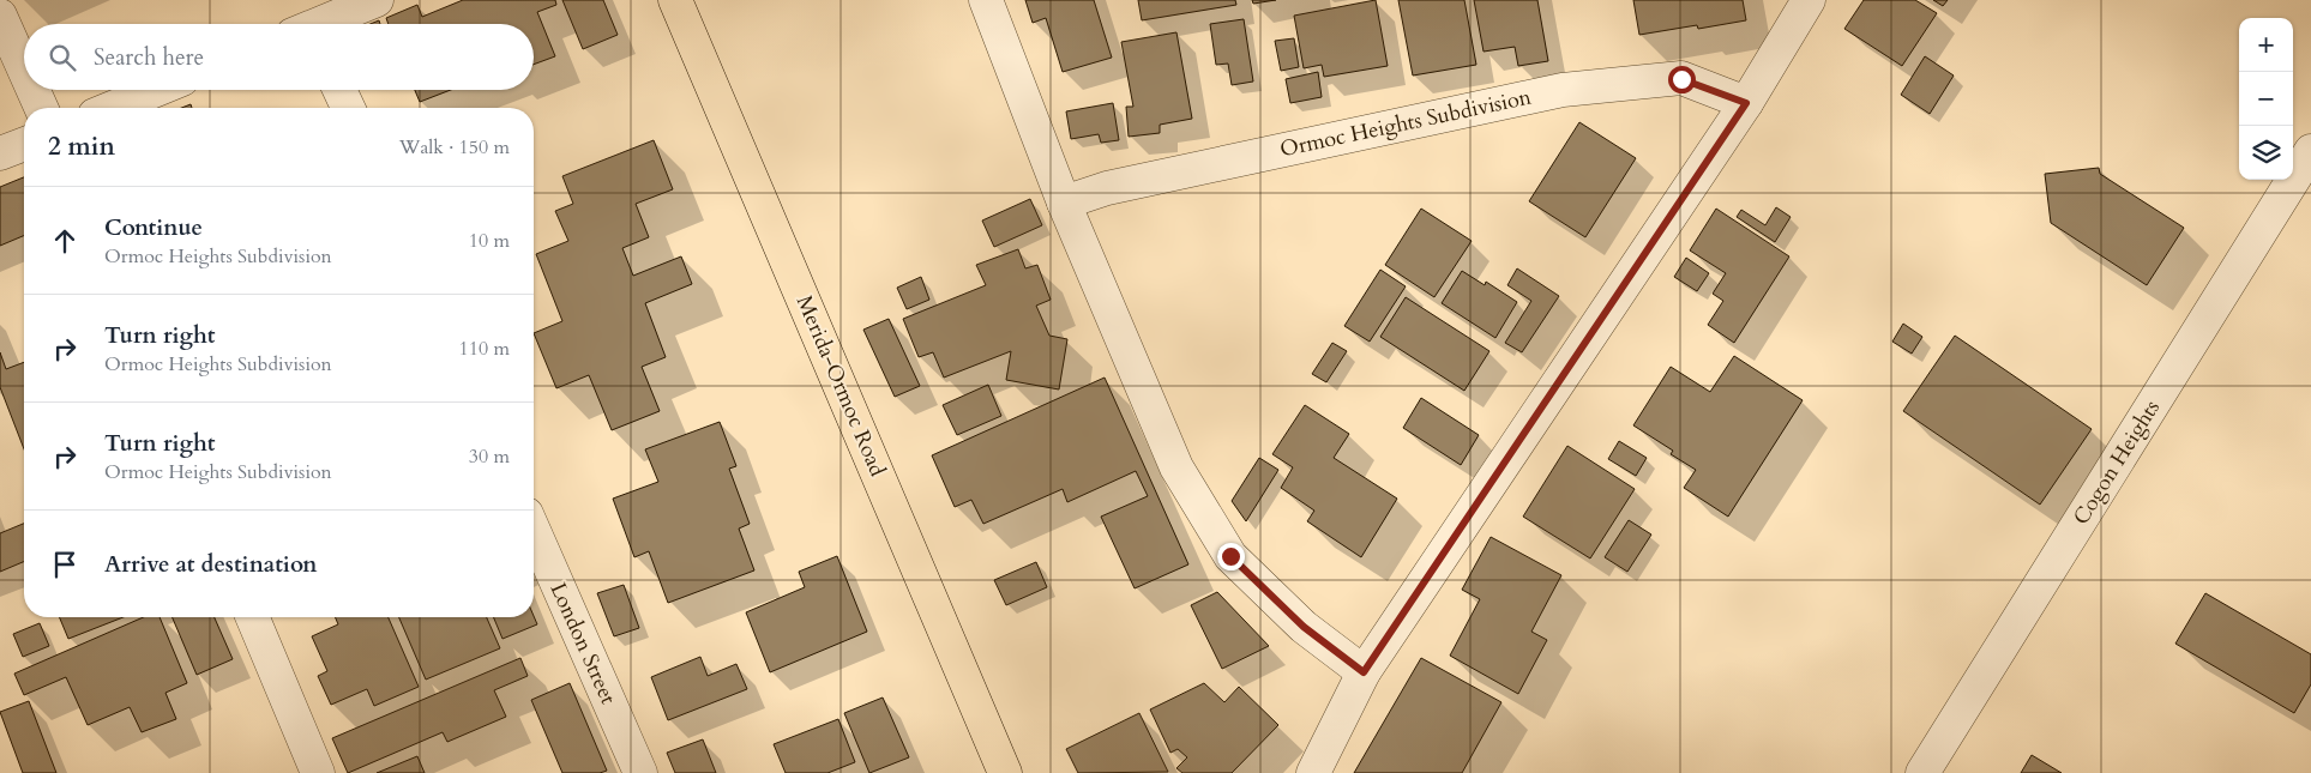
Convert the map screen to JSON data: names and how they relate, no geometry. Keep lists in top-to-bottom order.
{
  "streets": {
    "highway": ["Merida-Ormoc Road"],
    "street": ["Ormoc Heights Subdivision", "Cogon Heights", "London Street"]
  },
  "page": {
    "map_buttons": ["+", "−"],
    "search": "Search here",
    "heading": ["2 min", "Walk · 150 m"],
    "list": [
      ["Continue", "Ormoc Heights Subdivision", "10 m"],
      ["Turn right", "Ormoc Heights Subdivision", "110 m"],
      ["Turn right", "Ormoc Heights Subdivision", "30 m"],
      "Arrive at destination"
    ]
  }
}
